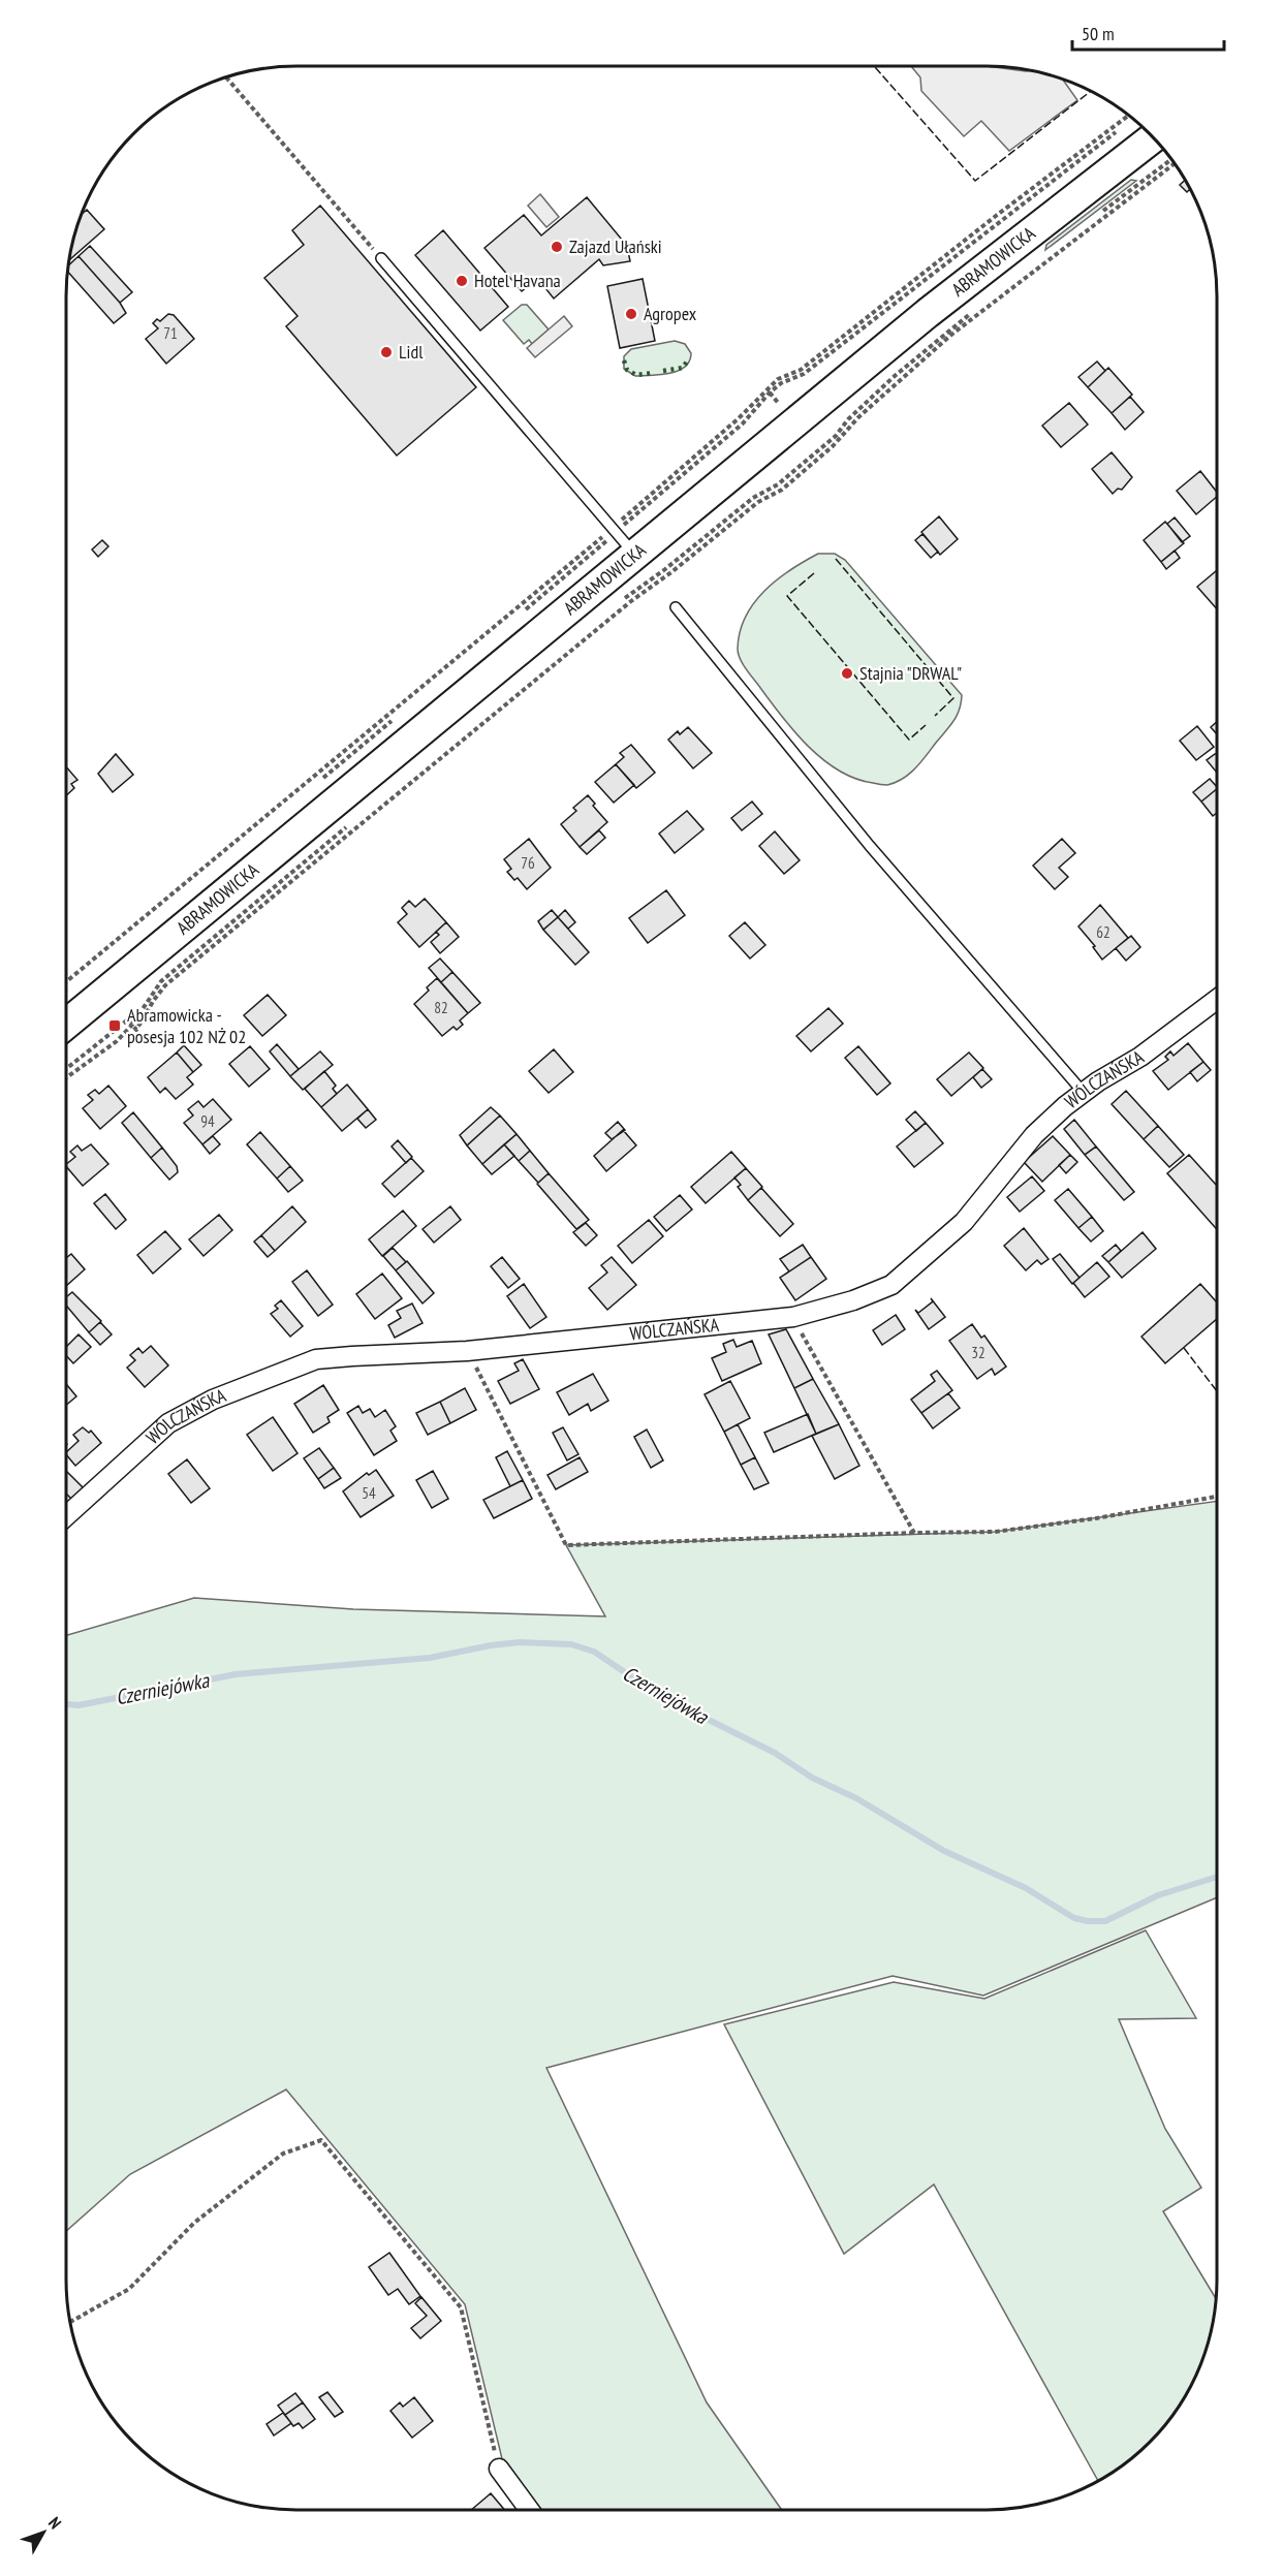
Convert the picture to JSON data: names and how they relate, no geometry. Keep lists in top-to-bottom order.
{
  "streets": {
    "main road": ["ABRAMOWICKA"],
    "street": ["WÓLCZAŃSKA"]
  },
  "water": ["Czerniejówka"],
  "places": {
    "other": [
      "Zajazd Ułański",
      "Hotel Havana",
      "Agropex",
      "Lidl",
      "Stajnia \"DRWAL\""
    ],
    "transit": ["Abramowicka - posesja 102 NŻ 02"]
  },
  "house_numbers": [
    "71",
    "76",
    "62",
    "82",
    "94",
    "32",
    "54"
  ],
  "scale_bar": "50 m",
  "north": "top right"
}
